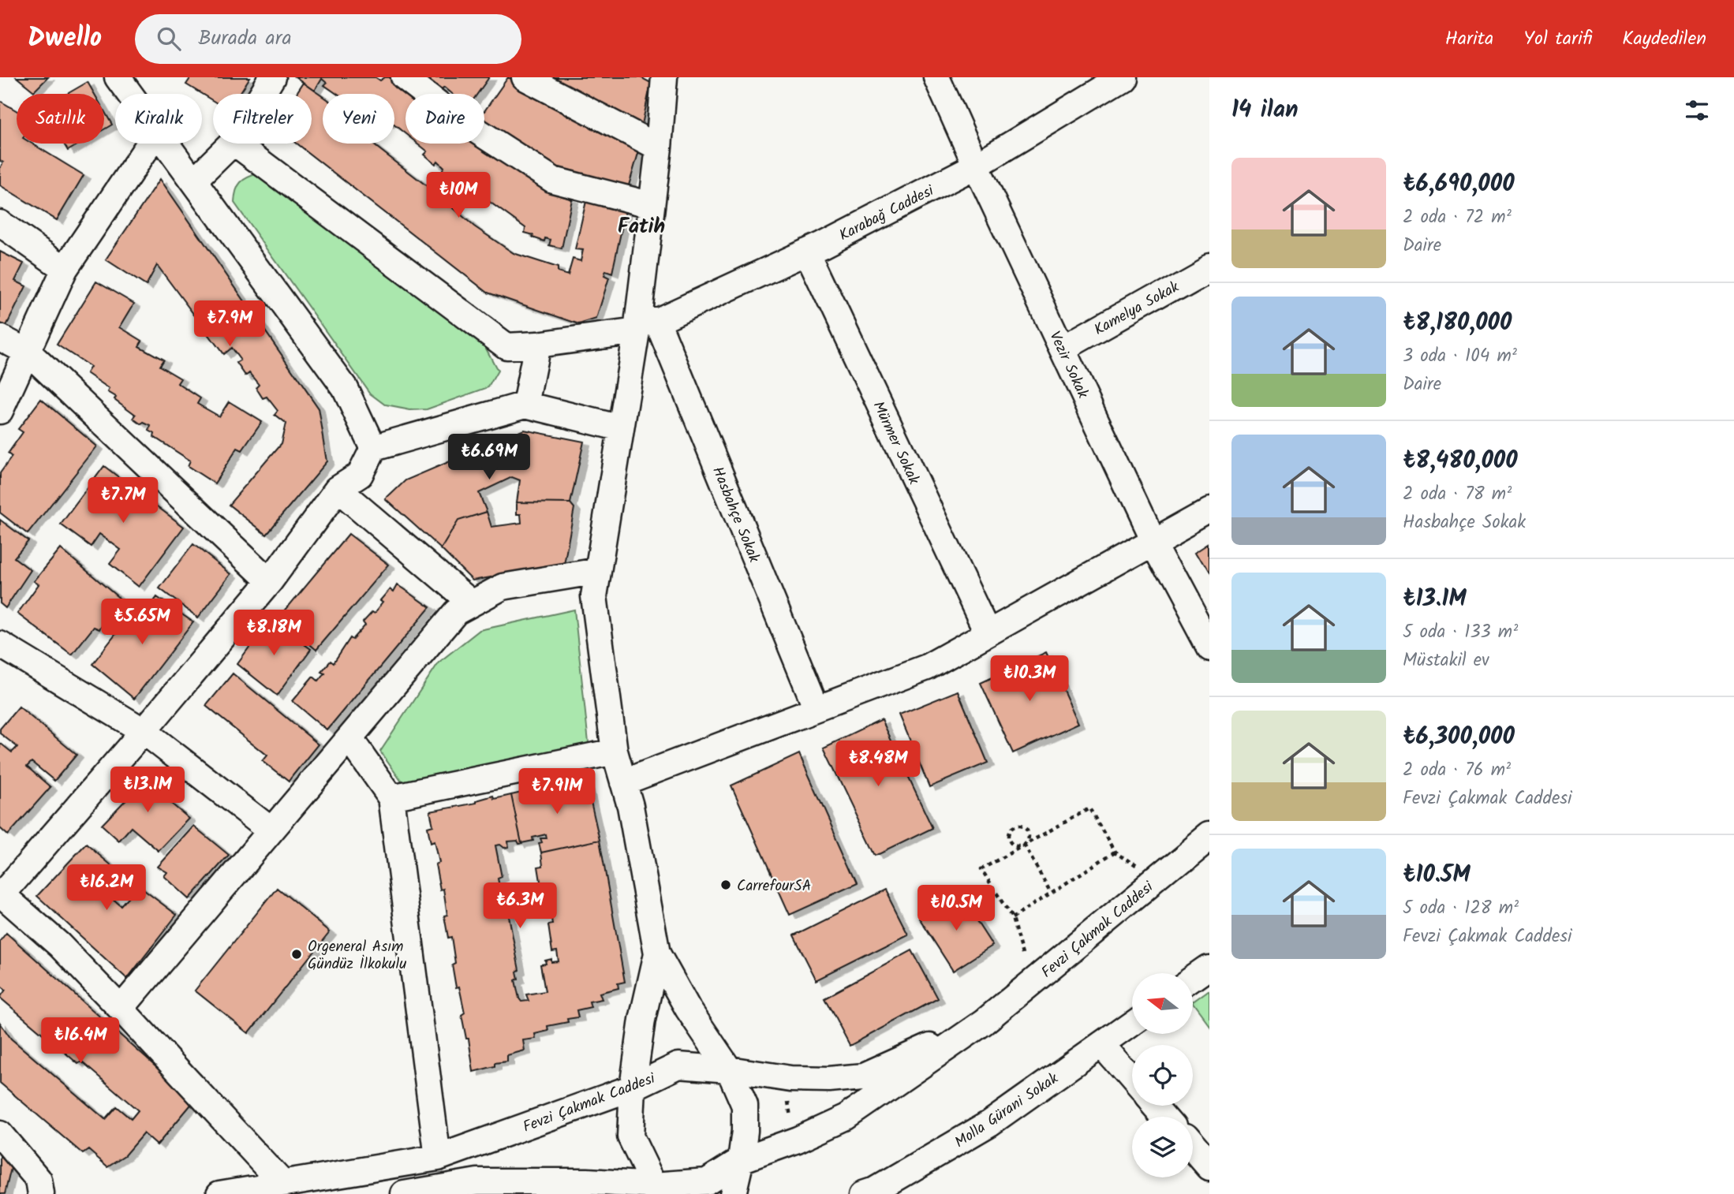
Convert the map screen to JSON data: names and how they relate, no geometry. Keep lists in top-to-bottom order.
{
  "streets": {
    "street": [
      "Karabağ Caddesi",
      "Kamelya Sokak",
      "Vezir Sokak",
      "Mürmer Sokak",
      "Hasbahçe Sokak",
      "Fevzi Çakmak Caddesi",
      "Molla Gürani Sokak"
    ]
  },
  "crossings": [
    ["Karabağ Caddesi", "Vezir Sokak"],
    ["Karabağ Caddesi", "Mürmer Sokak"],
    ["Karabağ Caddesi", "Hasbahçe Sokak"],
    ["Kamelya Sokak", "Vezir Sokak"]
  ],
  "districts": ["Fatih"],
  "places": ["CarrefourSA", "Orgeneral Asım Gündüz İlkokulu"],
  "north": "left",
  "page": {
    "header": "Dwello",
    "search": "Burada ara",
    "nav": ["Harita", "Yol tarifi", "Kaydedilen"],
    "heading": "14 ilan",
    "chip": [
      "Satılık",
      "Kiralık",
      "Filtreler",
      "Yeni",
      "Daire"
    ],
    "list": [
      {
        "name": "₺6,690,000",
        "note": "2 oda · 72 m² · Daire"
      },
      {
        "name": "₺8,180,000",
        "note": "3 oda · 104 m² · Daire"
      },
      {
        "name": "₺8,480,000",
        "note": "2 oda · 78 m² · Hasbahçe Sokak"
      },
      {
        "name": "₺13.1M",
        "note": "5 oda · 133 m² · Müstakil ev"
      },
      {
        "name": "₺6,300,000",
        "note": "2 oda · 76 m² · Fevzi Çakmak Caddesi"
      },
      {
        "name": "₺10.5M",
        "note": "5 oda · 128 m² · Fevzi Çakmak Caddesi"
      }
    ],
    "price": [
      "₺10M",
      "₺7.9M",
      "₺6.69M",
      "₺7.7M",
      "₺5.65M",
      "₺8.18M",
      "₺10.3M",
      "₺8.48M",
      "₺13.1M",
      "₺7.91M",
      "₺16.2M",
      "₺6.3M",
      "₺10.5M",
      "₺16.4M"
    ]
  }
}
